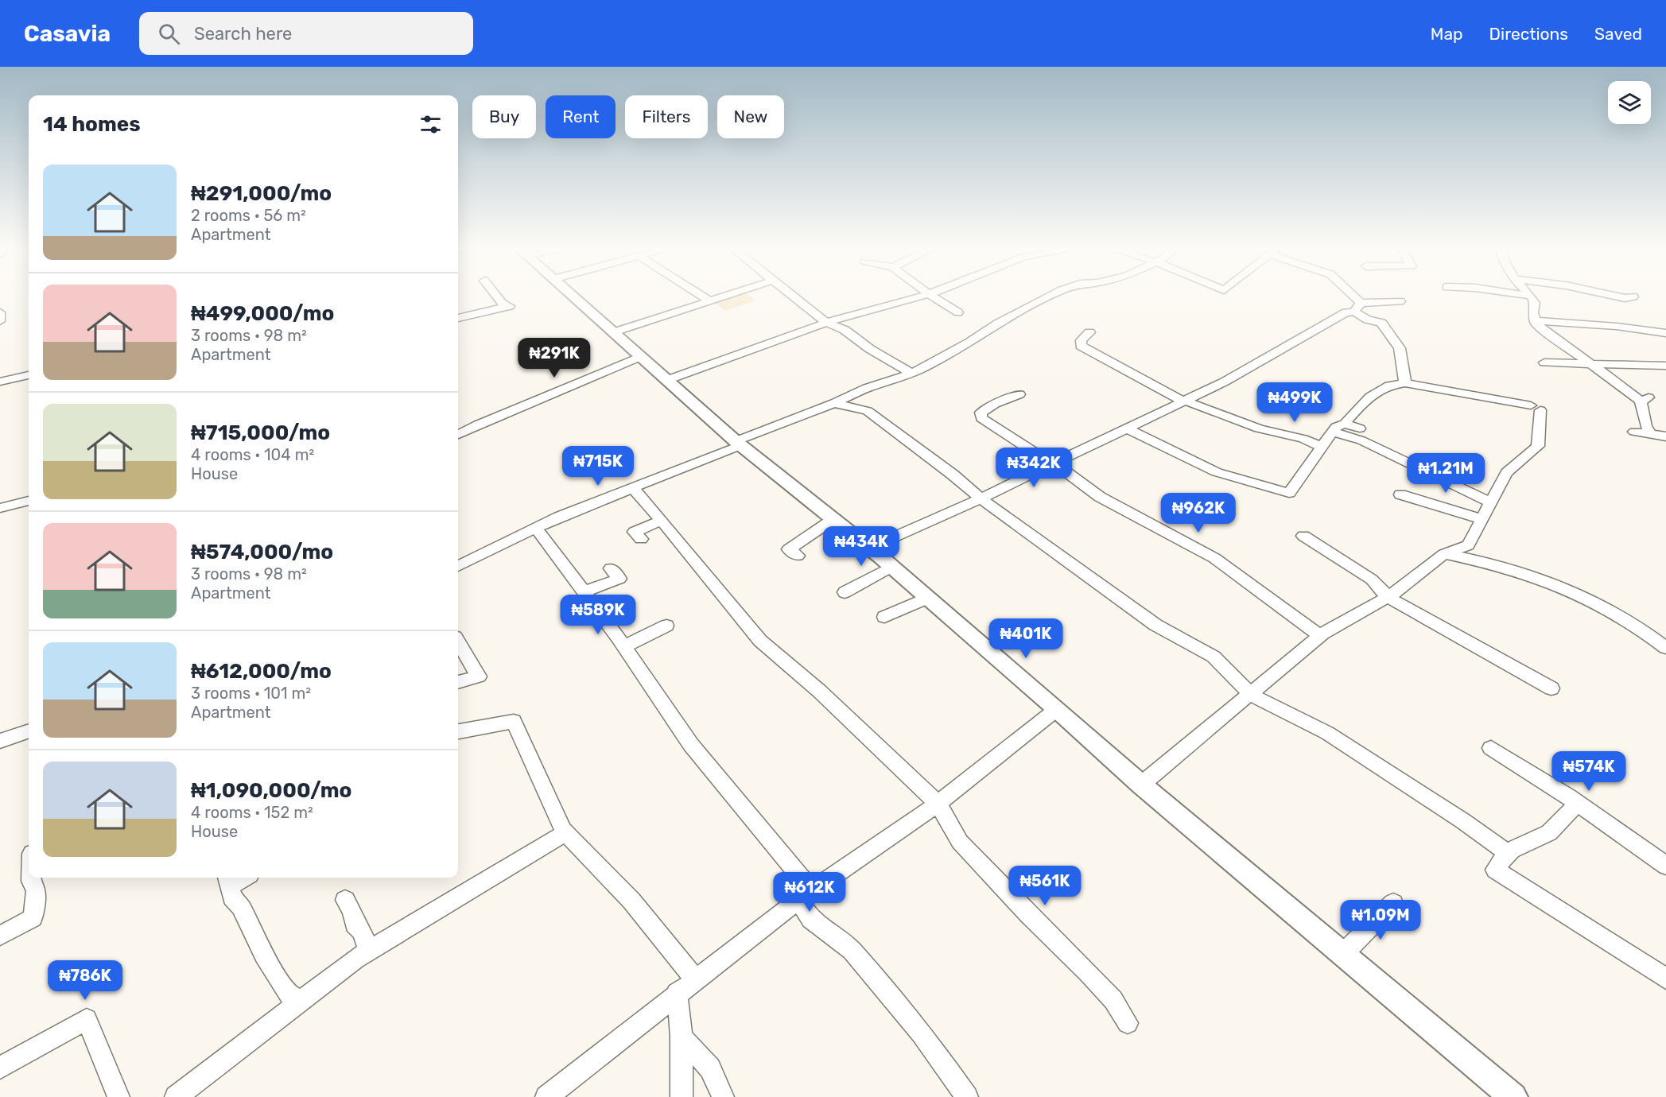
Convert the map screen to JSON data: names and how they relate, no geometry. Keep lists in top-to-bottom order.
{
  "page": {
    "header": "Casavia",
    "search": "Search here",
    "nav": ["Map", "Directions", "Saved"],
    "chip": [
      "Buy",
      "Rent",
      "Filters",
      "New"
    ],
    "heading": "14 homes",
    "list": [
      {
        "name": "₦291,000/mo",
        "note": "2 rooms · 56 m² · Apartment"
      },
      {
        "name": "₦499,000/mo",
        "note": "3 rooms · 98 m² · Apartment"
      },
      {
        "name": "₦715,000/mo",
        "note": "4 rooms · 104 m² · House"
      },
      {
        "name": "₦574,000/mo",
        "note": "3 rooms · 98 m² · Apartment"
      },
      {
        "name": "₦612,000/mo",
        "note": "3 rooms · 101 m² · Apartment"
      },
      {
        "name": "₦1,090,000/mo",
        "note": "4 rooms · 152 m² · House"
      }
    ],
    "price": [
      "₦291K",
      "₦499K",
      "₦715K",
      "₦342K",
      "₦1.21M",
      "₦962K",
      "₦434K",
      "₦589K",
      "₦401K",
      "₦574K",
      "₦561K",
      "₦612K",
      "₦1.09M",
      "₦786K"
    ]
  }
}
